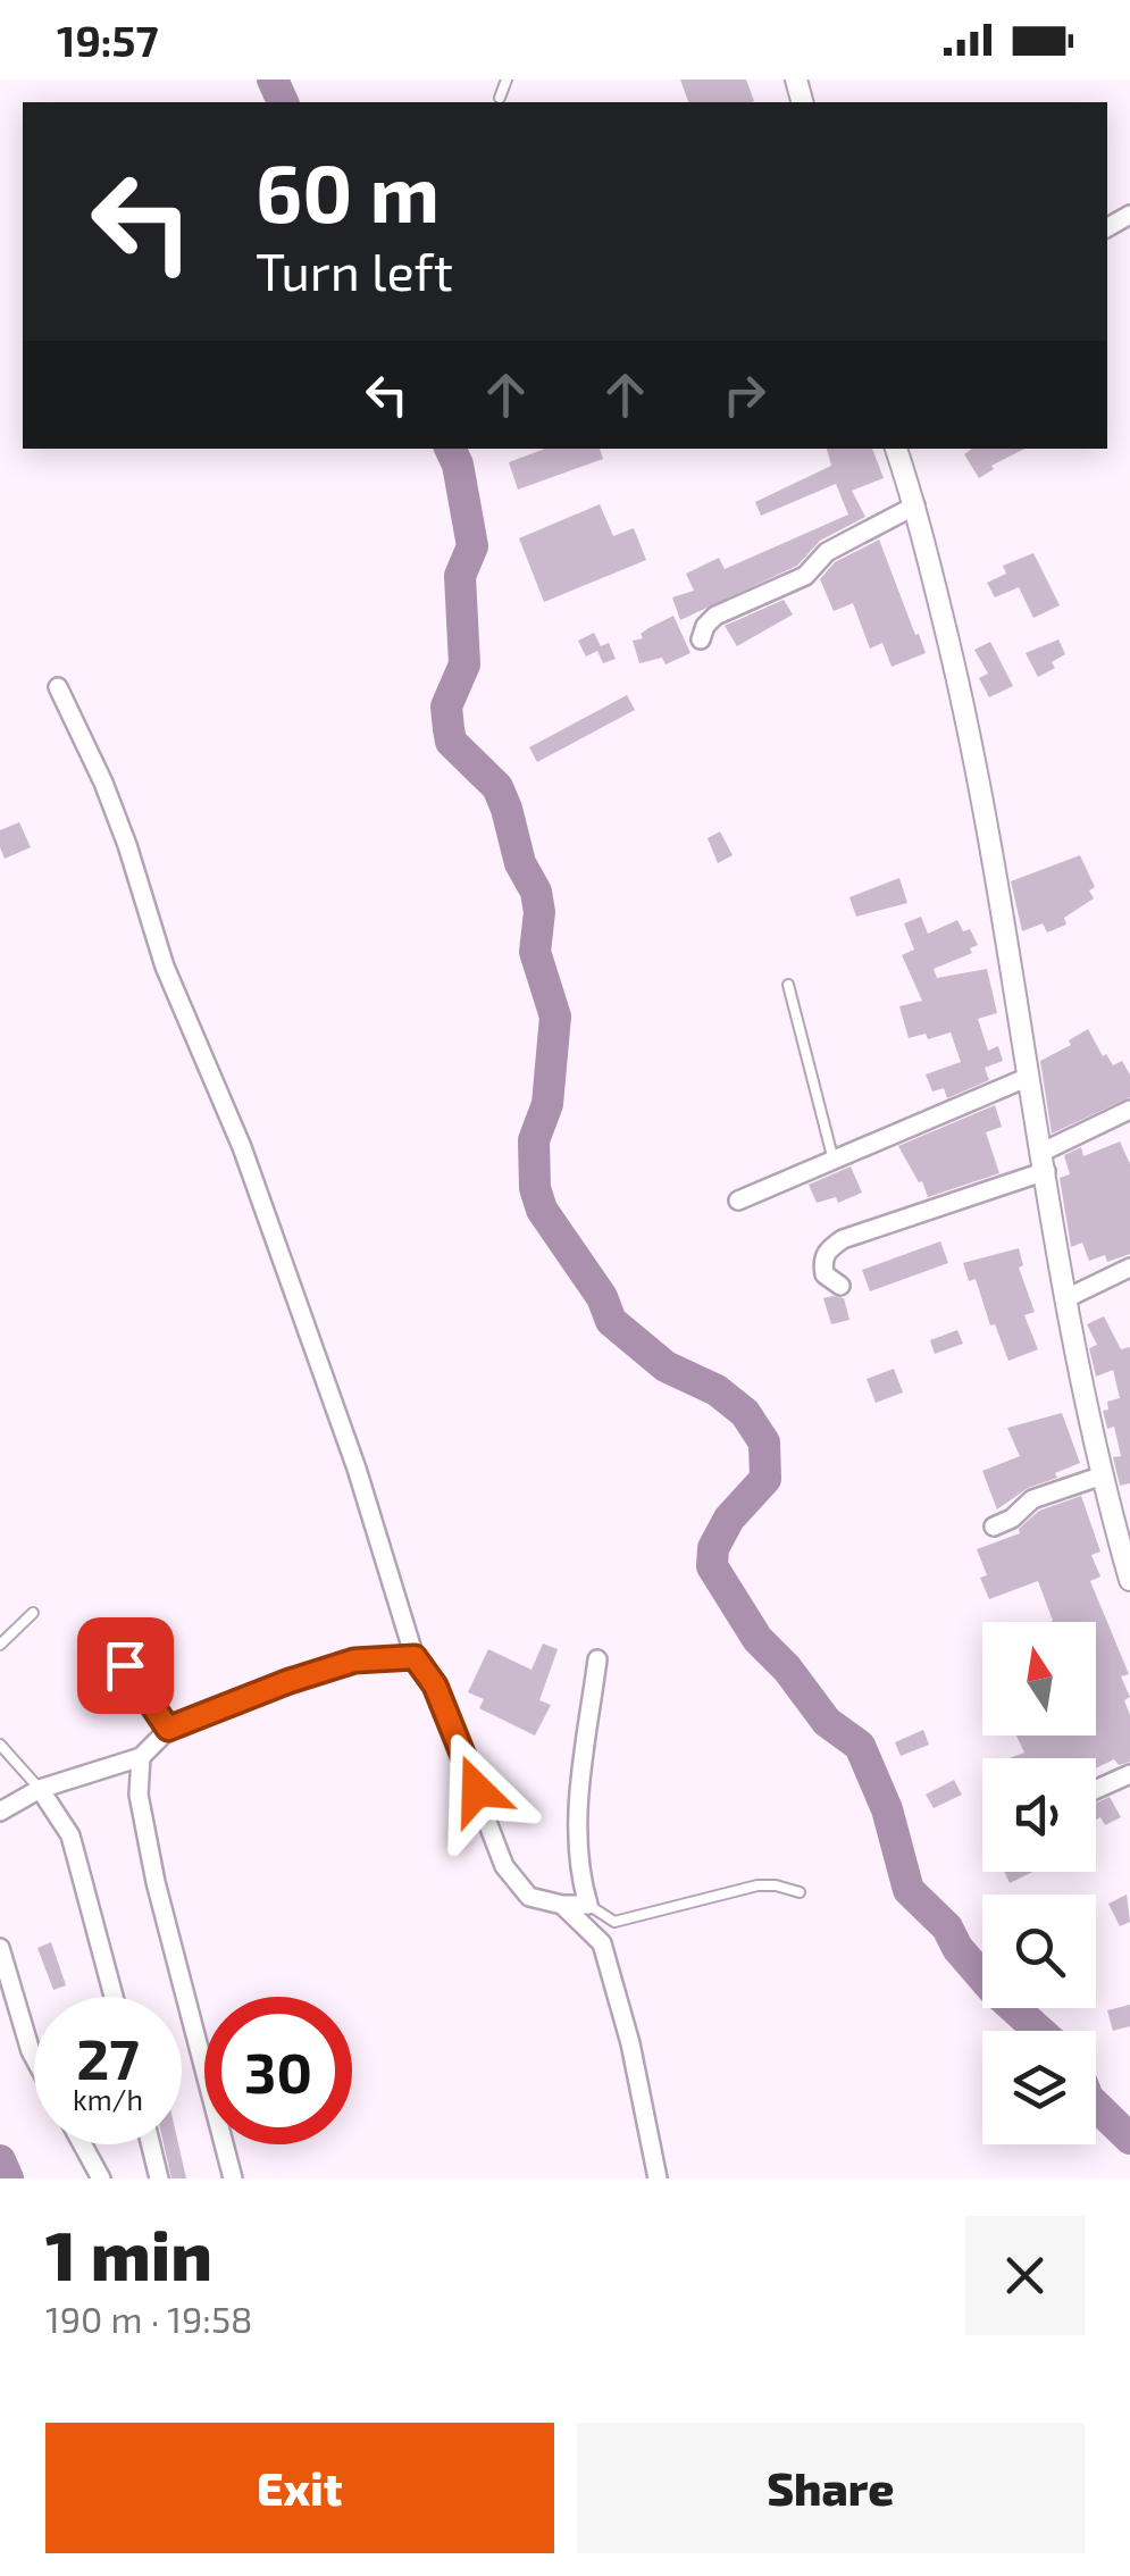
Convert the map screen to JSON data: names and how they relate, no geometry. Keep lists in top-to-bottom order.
{
  "north": "top",
  "page": {
    "status": "19:57",
    "turn": ["60 m", "Turn left"],
    "speed": "27 km/h",
    "limit": "30",
    "heading": ["1 min", "190 m · 19:58"],
    "buttons": ["Exit", "Share"]
  }
}
